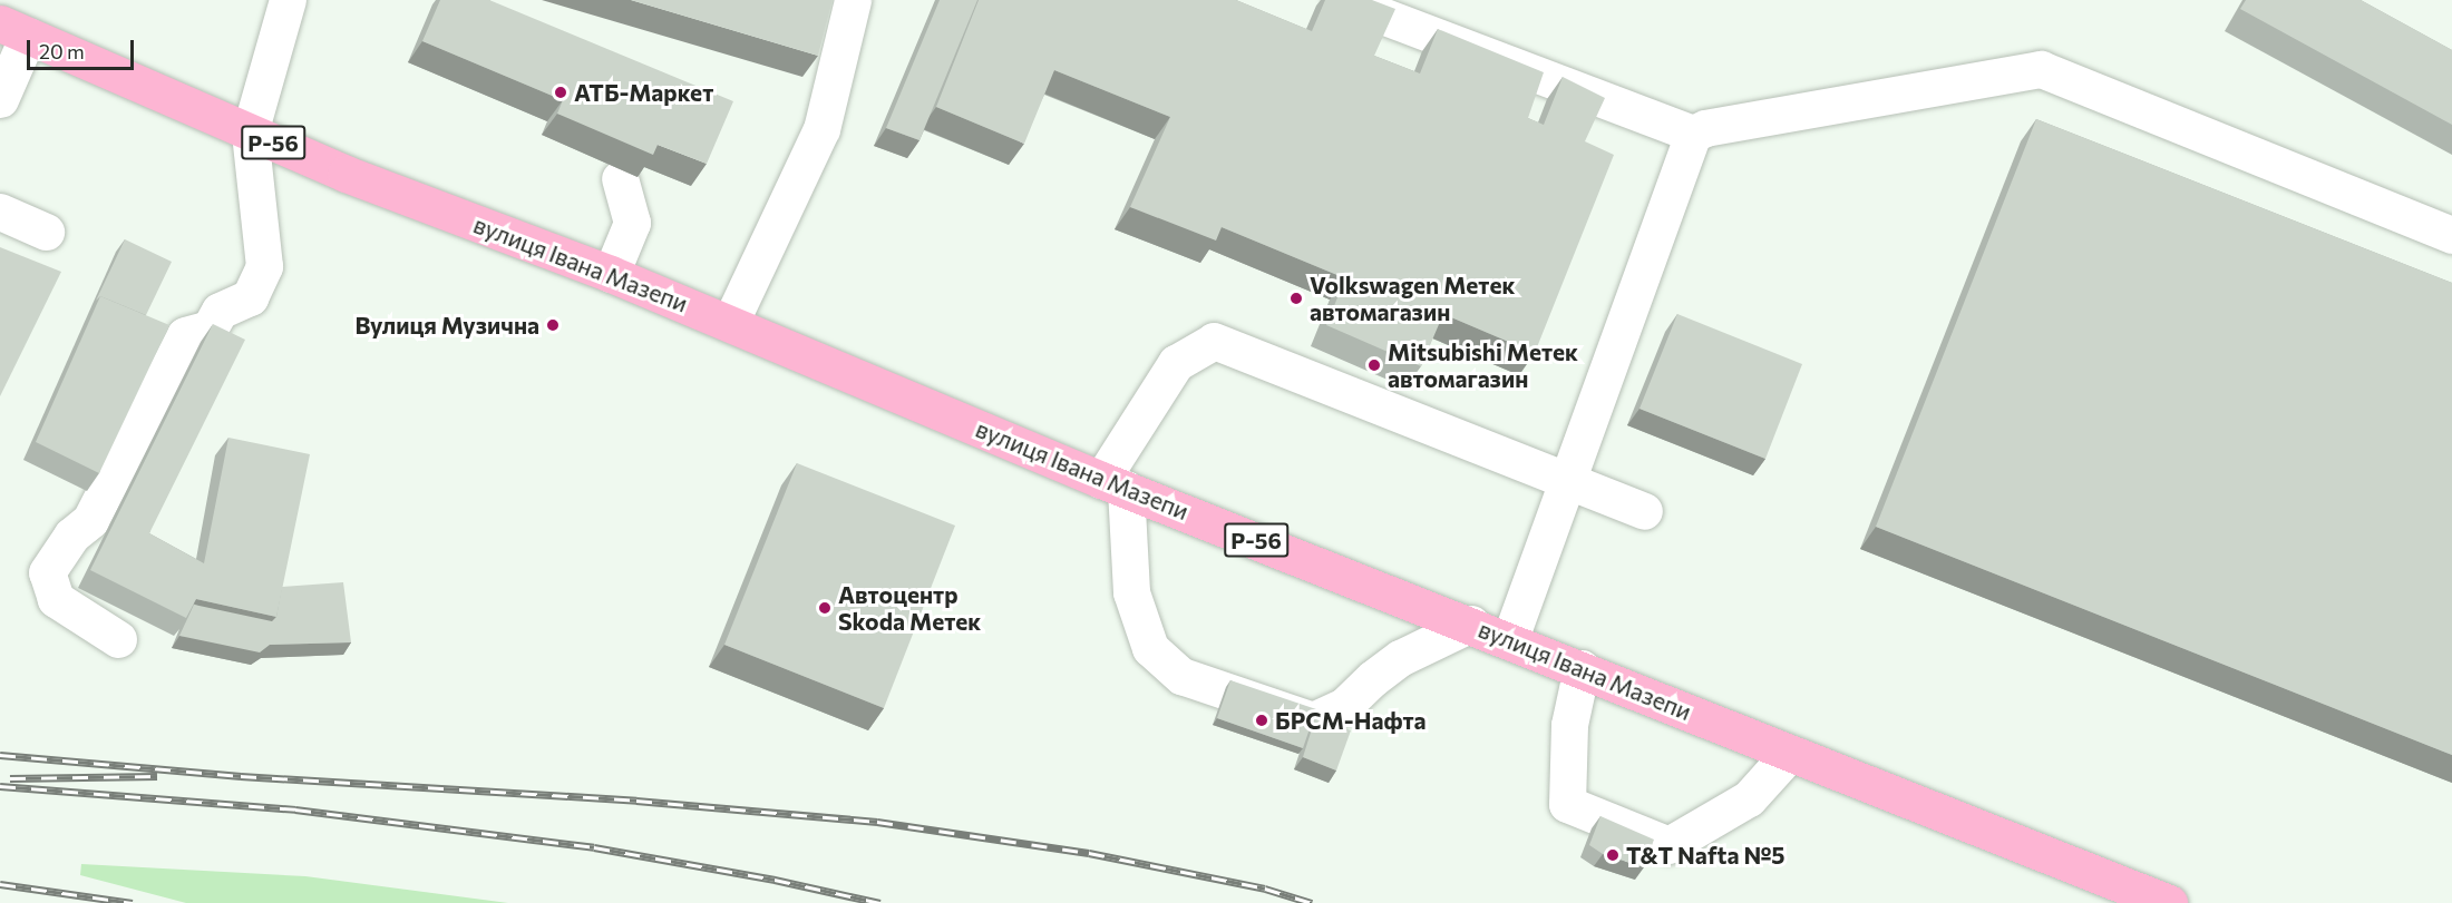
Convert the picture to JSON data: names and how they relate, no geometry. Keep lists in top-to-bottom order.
{
  "streets": {
    "main road": ["Р-56", "вулиця Івана Мазепи"]
  },
  "places": [
    "АТБ-Маркет",
    "Volkswagen Метек автомагазин",
    "Вулиця Музична",
    "Mitsubishi Метек автомагазин",
    "Автоцентр Skoda Метек",
    "БРСМ-Нафта",
    "Т&T Nafta №5"
  ],
  "scale_bar": "20 m"
}
